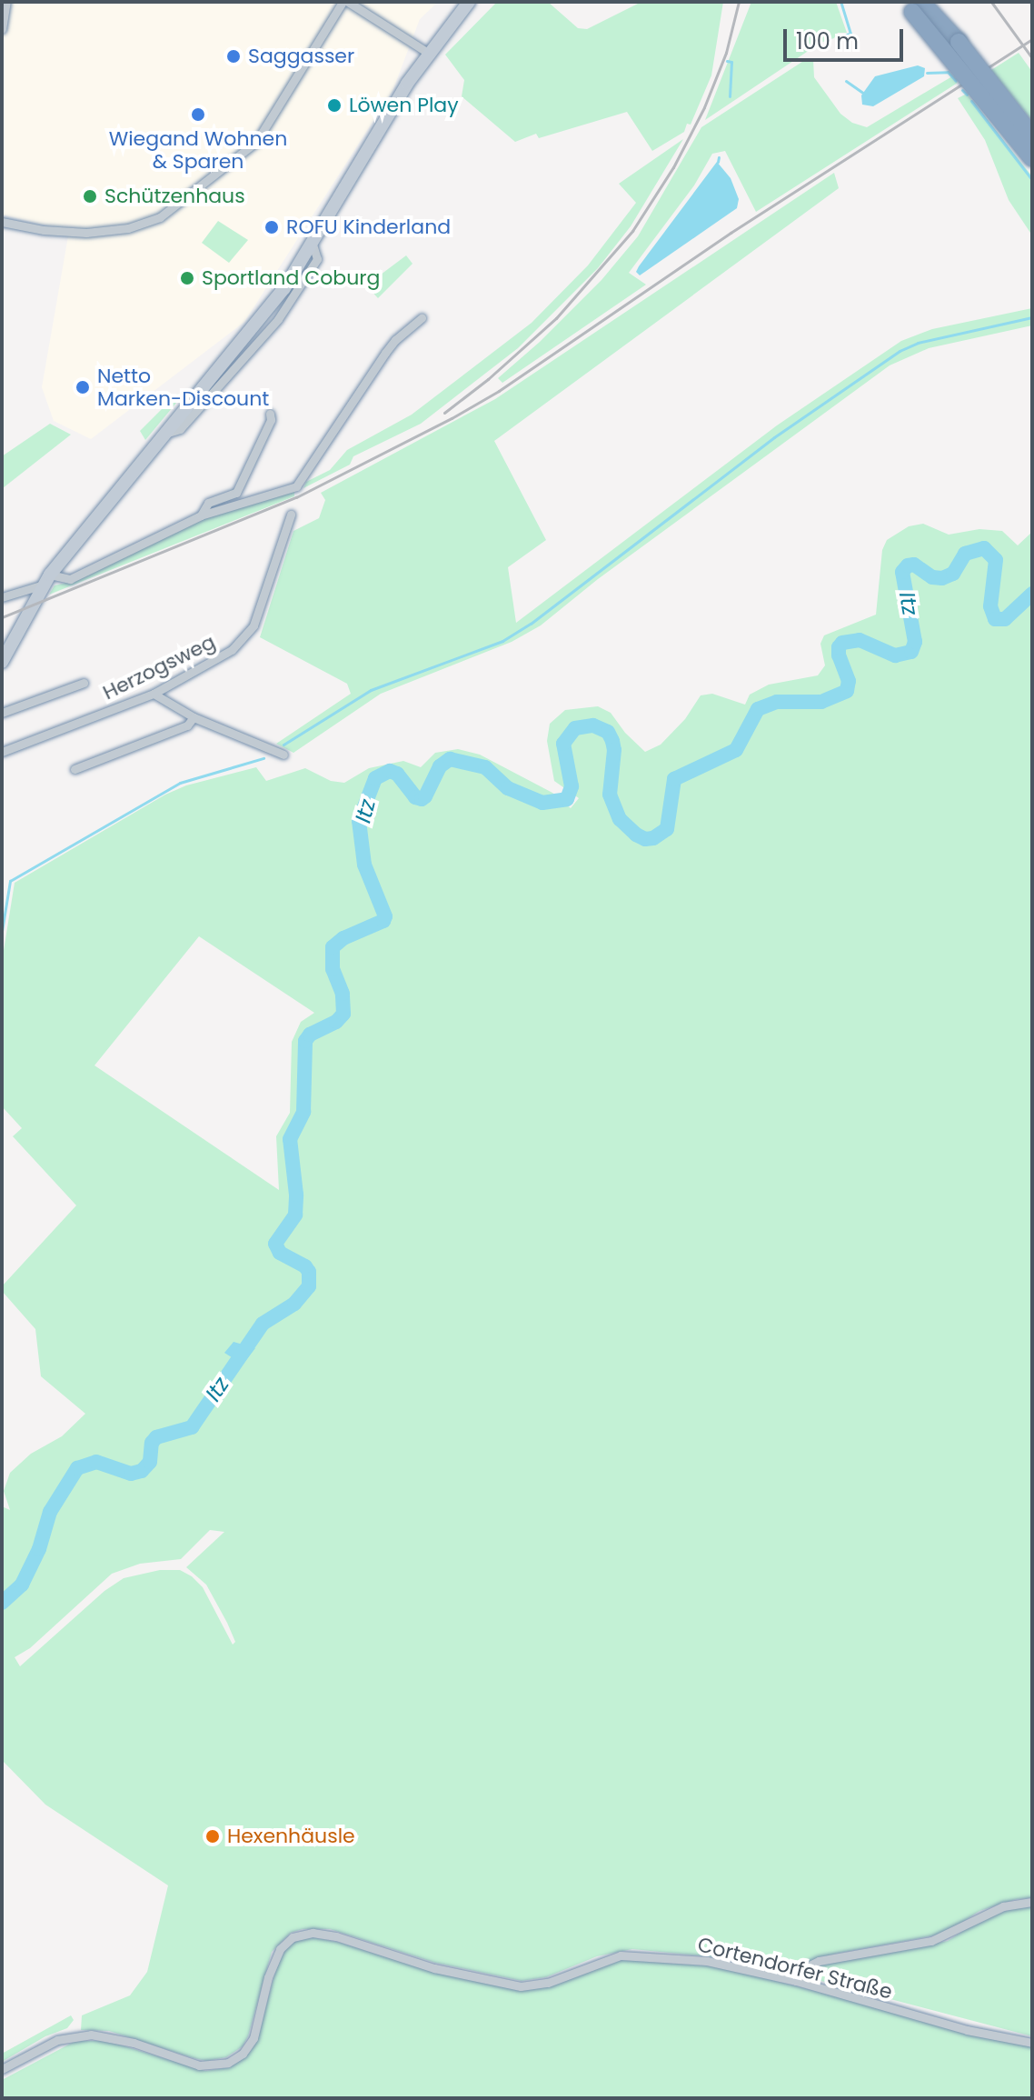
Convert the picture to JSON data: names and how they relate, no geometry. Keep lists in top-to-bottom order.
{
  "streets": {
    "street": ["Herzogsweg", "Cortendorfer Straße"]
  },
  "water": ["Itz"],
  "places": [
    "Saggasser",
    "Löwen Play",
    "Wiegand Wohnen & Sparen",
    "Schützenhaus",
    "ROFU Kinderland",
    "Sportland Coburg",
    "Netto Marken-Discount",
    "Hexenhäusle"
  ],
  "scale_bar": "100 m"
}
